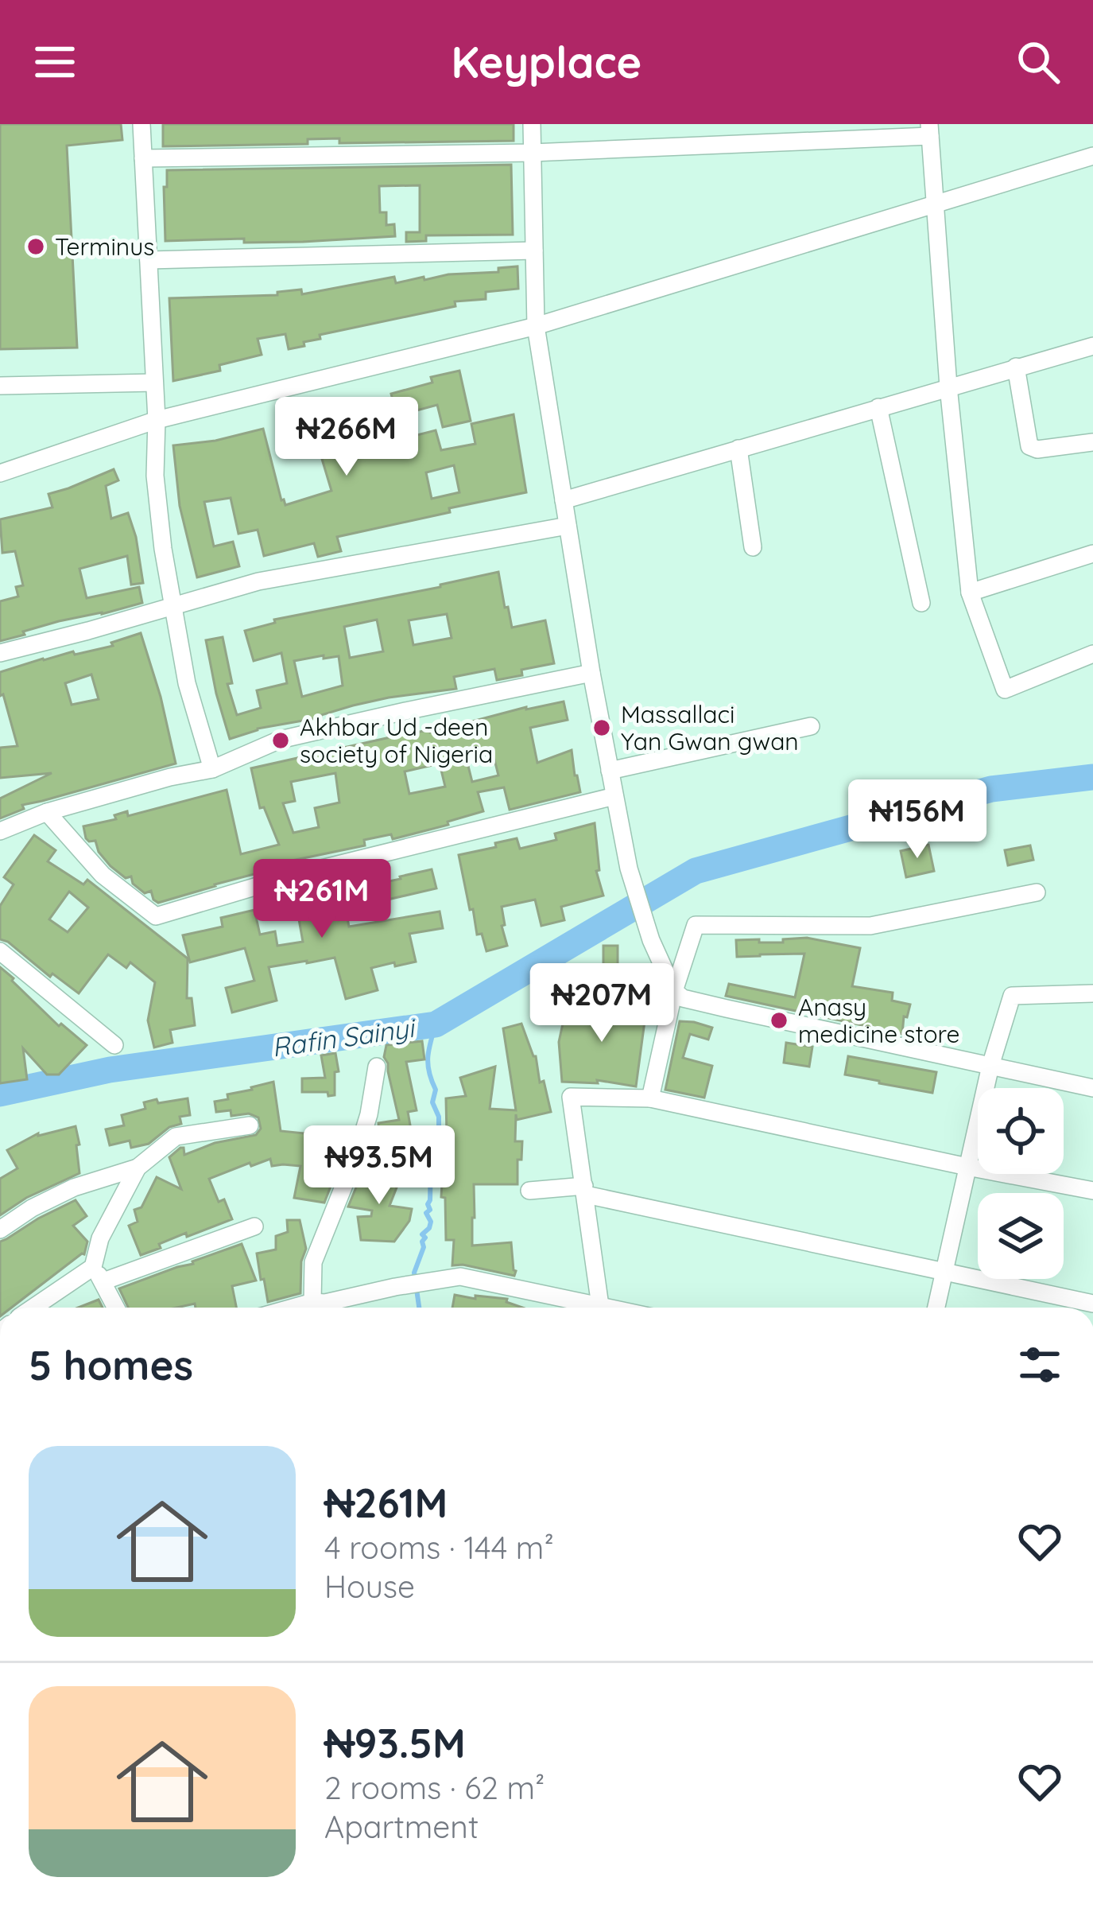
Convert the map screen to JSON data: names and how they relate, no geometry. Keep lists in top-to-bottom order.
{
  "water": ["Rafin Sainyi"],
  "places": [
    "Terminus",
    "Massallaci Yan Gwan gwan",
    "Akhbar Ud -deen society of Nigeria",
    "Anasy medicine store"
  ],
  "page": {
    "header": "Keyplace",
    "price": [
      "₦266M",
      "₦156M",
      "₦261M",
      "₦207M",
      "₦93.5M"
    ],
    "heading": "5 homes",
    "list": [
      {
        "name": "₦261M",
        "note": "4 rooms · 144 m² · House"
      },
      {
        "name": "₦93.5M",
        "note": "2 rooms · 62 m² · Apartment"
      }
    ]
  }
}
